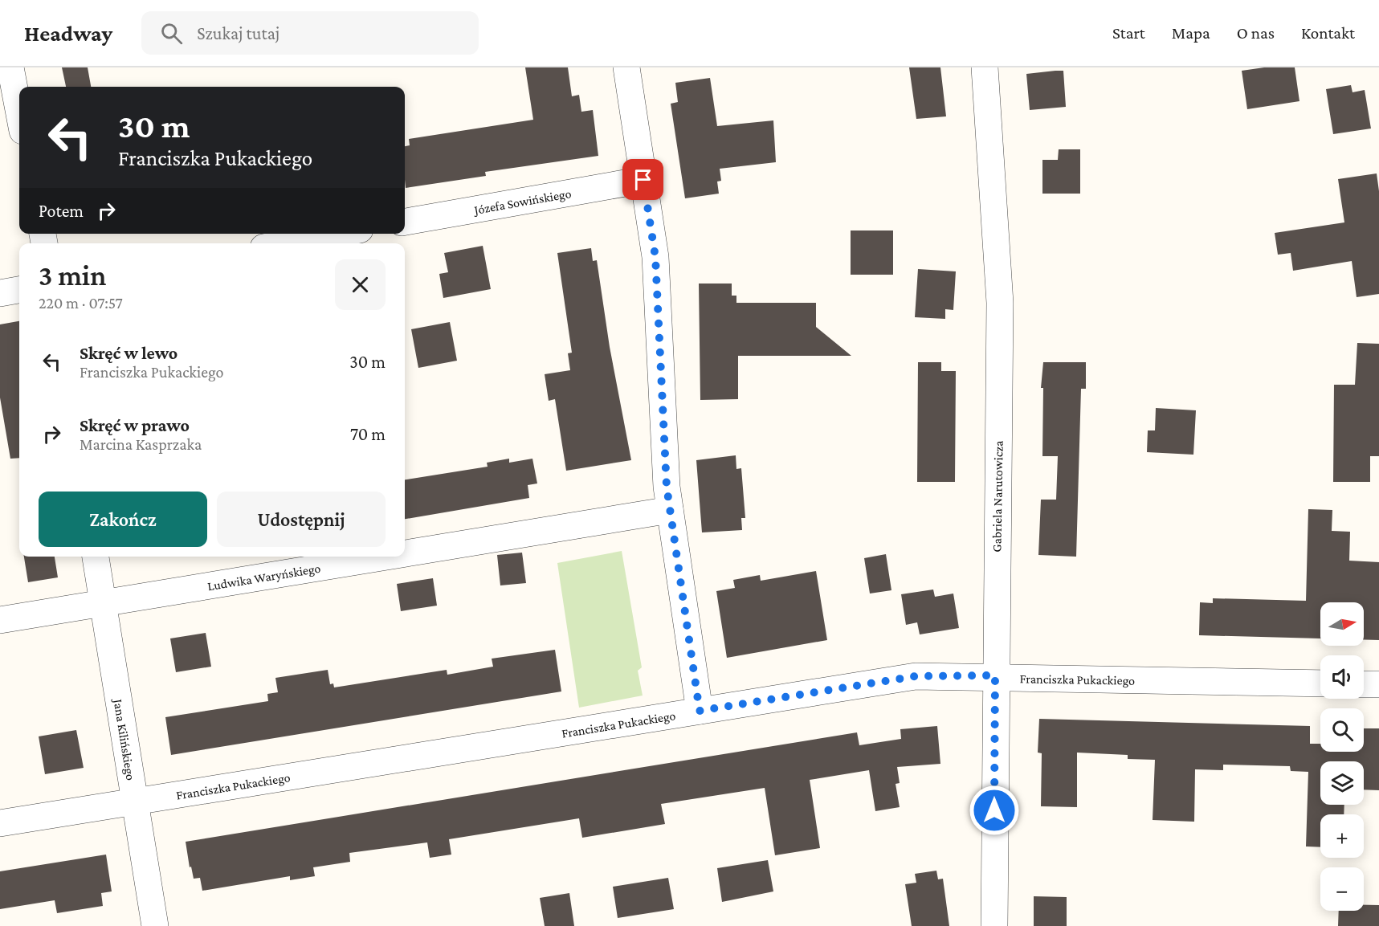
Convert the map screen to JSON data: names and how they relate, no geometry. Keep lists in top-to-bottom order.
{
  "streets": {
    "street": [
      "Józefa Sowińskiego",
      "Gabriela Narutowicza",
      "Ludwika Waryńskiego",
      "Franciszka Pukackiego",
      "Jana Kilińskiego"
    ]
  },
  "crossings": [
    ["Gabriela Narutowicza", "Franciszka Pukackiego"],
    ["Ludwika Waryńskiego", "Jana Kilińskiego"],
    ["Franciszka Pukackiego", "Jana Kilińskiego"]
  ],
  "north": "right",
  "page": {
    "header": "Headway",
    "search": "Szukaj tutaj",
    "nav": [
      "Start",
      "Mapa",
      "O nas",
      "Kontakt"
    ],
    "turn": ["30 m", "Franciszka Pukackiego"],
    "then": "Potem",
    "heading": ["3 min", "220 m · 07:57"],
    "list": [
      {
        "name": "Skręć w lewo",
        "note": "Franciszka Pukackiego",
        "value": "30 m"
      },
      {
        "name": "Skręć w prawo",
        "note": "Marcina Kasprzaka",
        "value": "70 m"
      }
    ],
    "buttons": ["Zakończ", "Udostępnij"],
    "map_buttons": ["+", "−"]
  }
}
